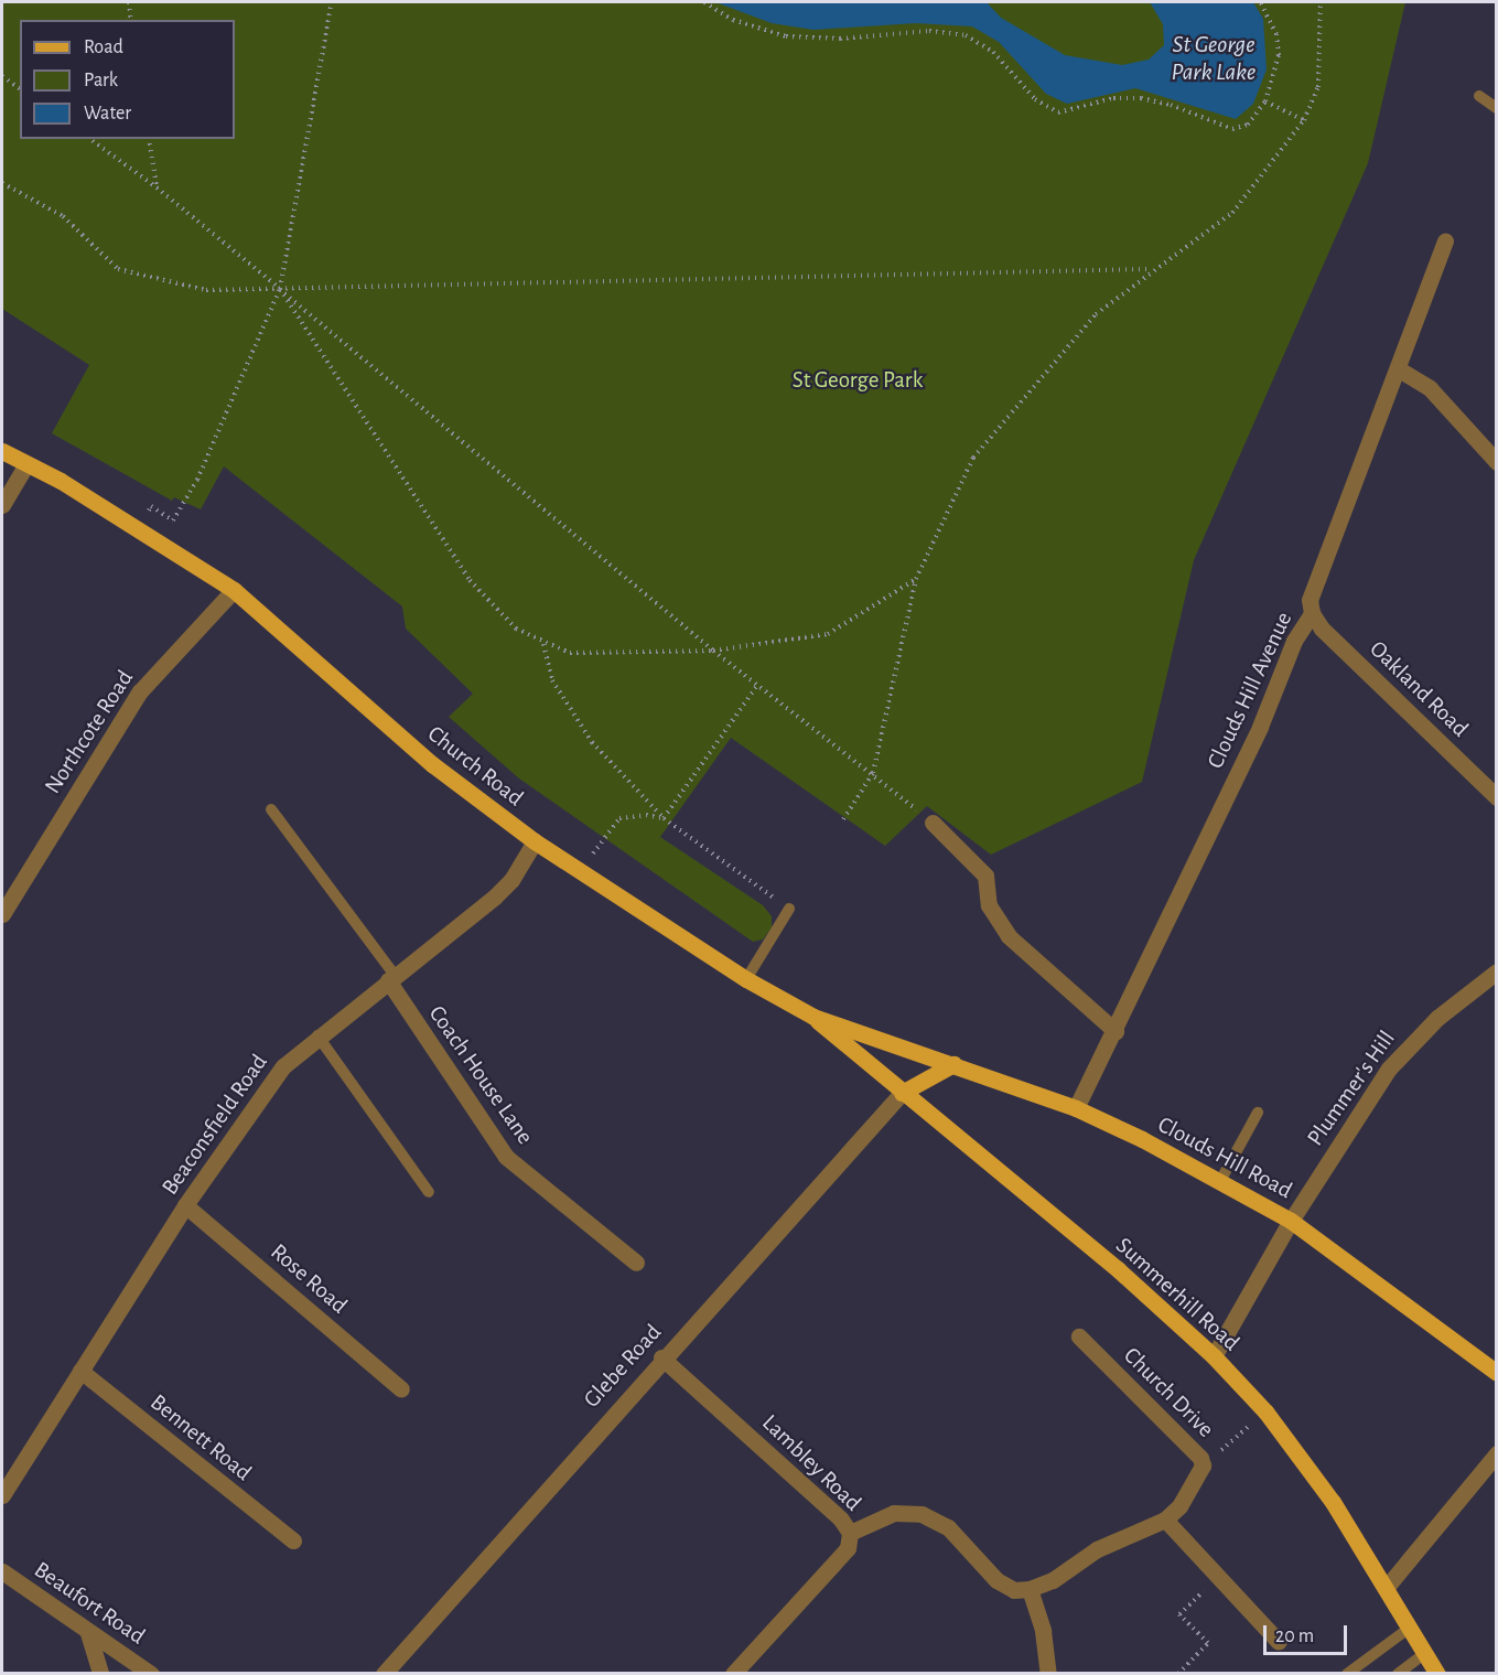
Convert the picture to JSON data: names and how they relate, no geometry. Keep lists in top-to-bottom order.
{
  "streets": {
    "main road": ["Church Road", "Clouds Hill Road", "Summerhill Road"],
    "street": [
      "Oakland Road",
      "Clouds Hill Avenue",
      "Northcote Road",
      "Coach House Lane",
      "Plummer's Hill",
      "Beaconsfield Road",
      "Rose Road",
      "Glebe Road",
      "Church Drive",
      "Bennett Road",
      "Lambley Road",
      "Beaufort Road"
    ]
  },
  "crossings": [
    ["Oakland Road", "Clouds Hill Avenue"],
    ["Clouds Hill Avenue", "Clouds Hill Road"],
    ["Northcote Road", "Church Road"],
    ["Church Road", "Beaconsfield Road"],
    ["Church Road", "Clouds Hill Road"],
    ["Church Road", "Summerhill Road"],
    ["Coach House Lane", "Beaconsfield Road"],
    ["Plummer's Hill", "Clouds Hill Road"],
    ["Plummer's Hill", "Summerhill Road"],
    ["Beaconsfield Road", "Rose Road"],
    ["Beaconsfield Road", "Bennett Road"],
    ["Summerhill Road", "Glebe Road"],
    ["Glebe Road", "Lambley Road"]
  ],
  "water": ["St George Park Lake"],
  "parks": ["St George Park"],
  "legend": ["Road", "Park", "Water"],
  "scale_bar": "20 m"
}
